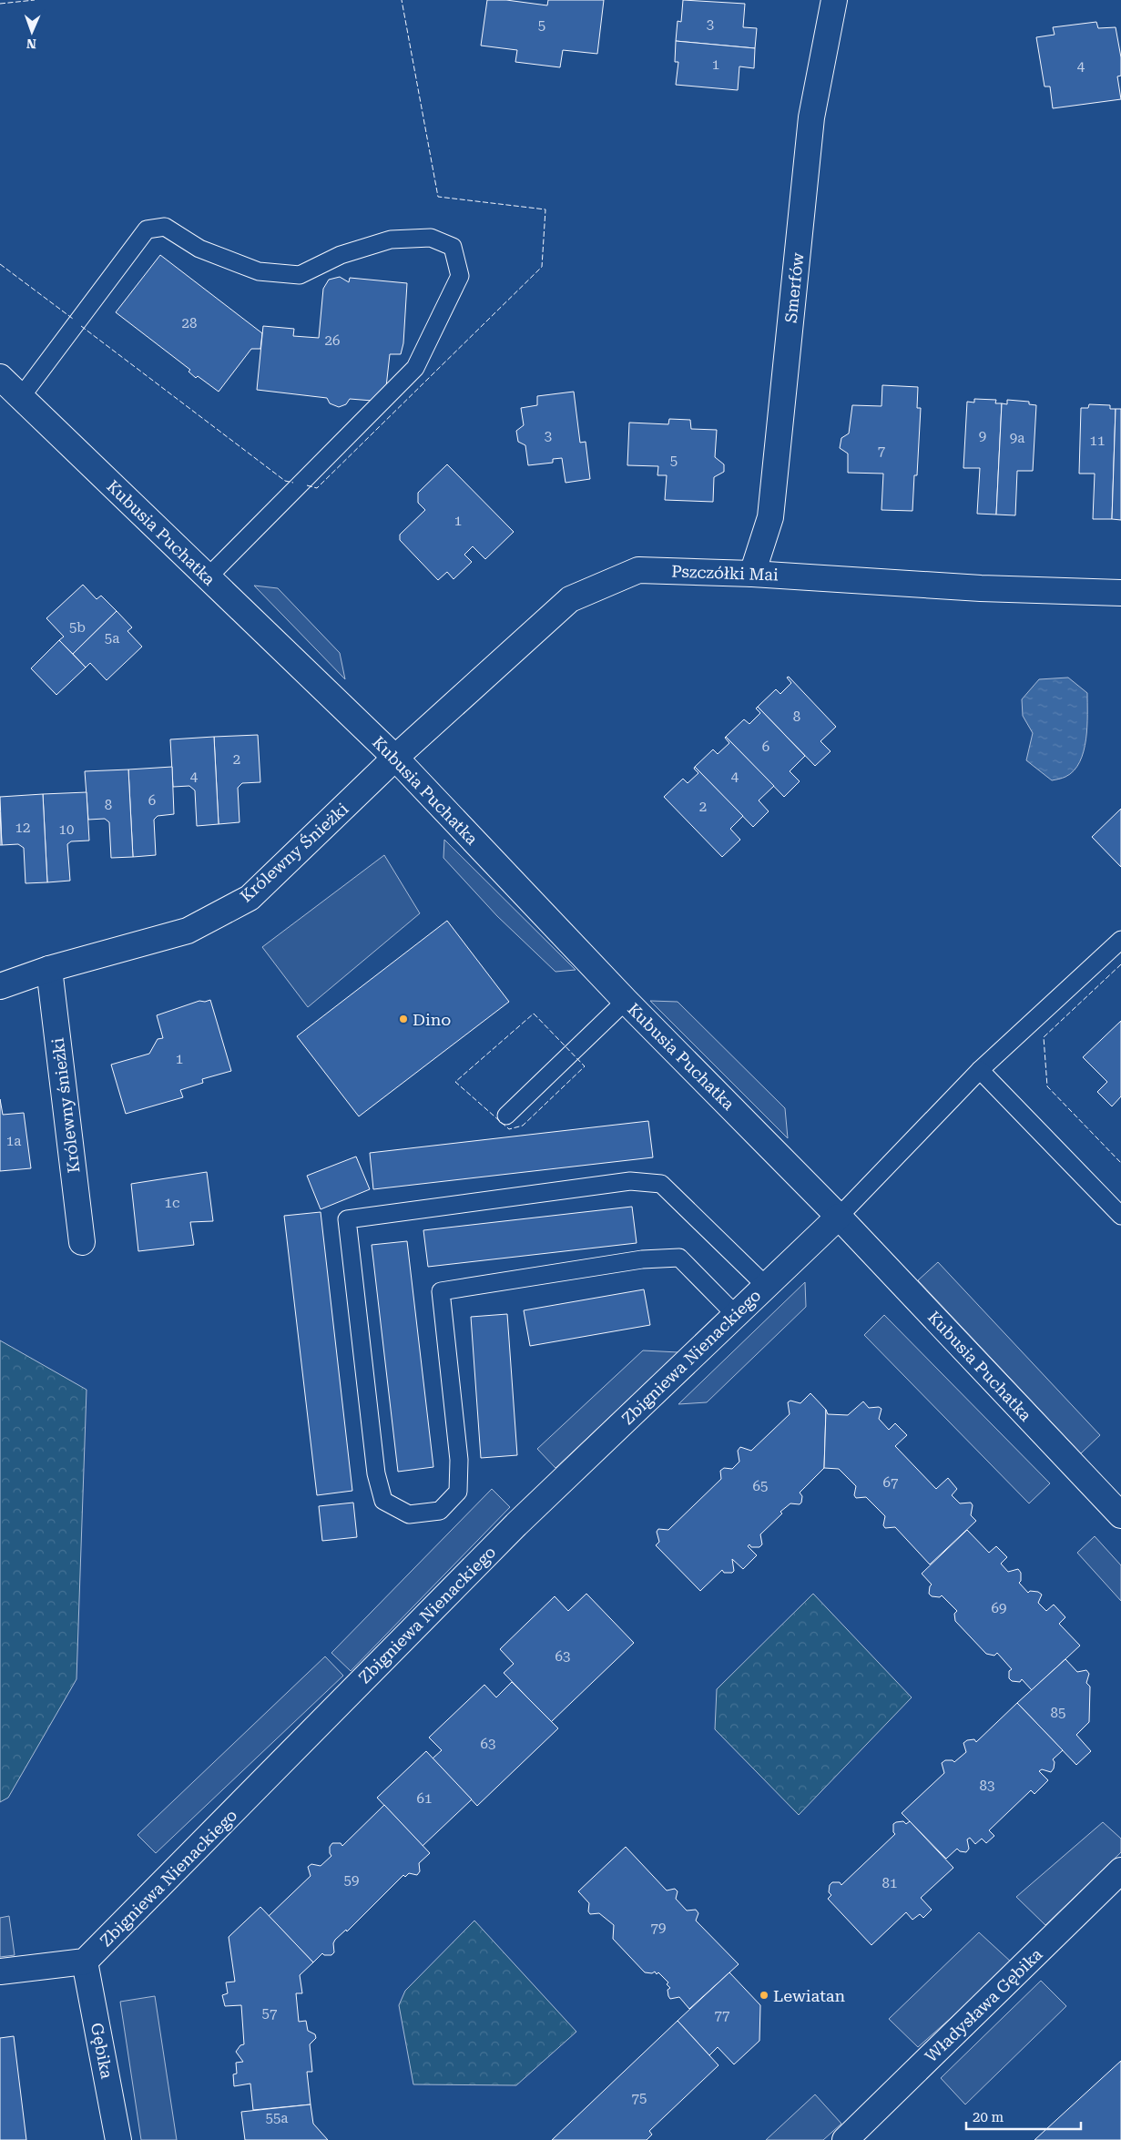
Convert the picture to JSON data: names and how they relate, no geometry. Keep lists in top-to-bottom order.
{
  "streets": {
    "street": [
      "Smerfów",
      "Kubusia Puchatka",
      "Pszczółki Mai",
      "Królewny Śnieżki",
      "Królewny śnieżki",
      "Zbigniewa Nienackiego",
      "Władysława Gębika",
      "Gębika"
    ]
  },
  "crossings": [
    ["Smerfów", "Pszczółki Mai"],
    ["Kubusia Puchatka", "Pszczółki Mai"],
    ["Kubusia Puchatka", "Królewny Śnieżki"],
    ["Kubusia Puchatka", "Zbigniewa Nienackiego"],
    ["Pszczółki Mai", "Królewny Śnieżki"],
    ["Królewny Śnieżki", "Królewny śnieżki"],
    ["Zbigniewa Nienackiego", "Gębika"]
  ],
  "places": ["Dino", "Lewiatan"],
  "house_numbers": [
    "3",
    "5",
    "1",
    "4",
    "28",
    "26",
    "3",
    "9",
    "9a",
    "11",
    "7",
    "5",
    "1",
    "5b",
    "5a",
    "8",
    "6",
    "2",
    "4",
    "4",
    "6",
    "8",
    "2",
    "12",
    "10",
    "1",
    "1a",
    "1c",
    "67",
    "65",
    "69",
    "63",
    "85",
    "63",
    "83",
    "61",
    "59",
    "81",
    "79",
    "57",
    "77",
    "75",
    "55a"
  ],
  "scale_bar": "20 m",
  "north": "bottom"
}
